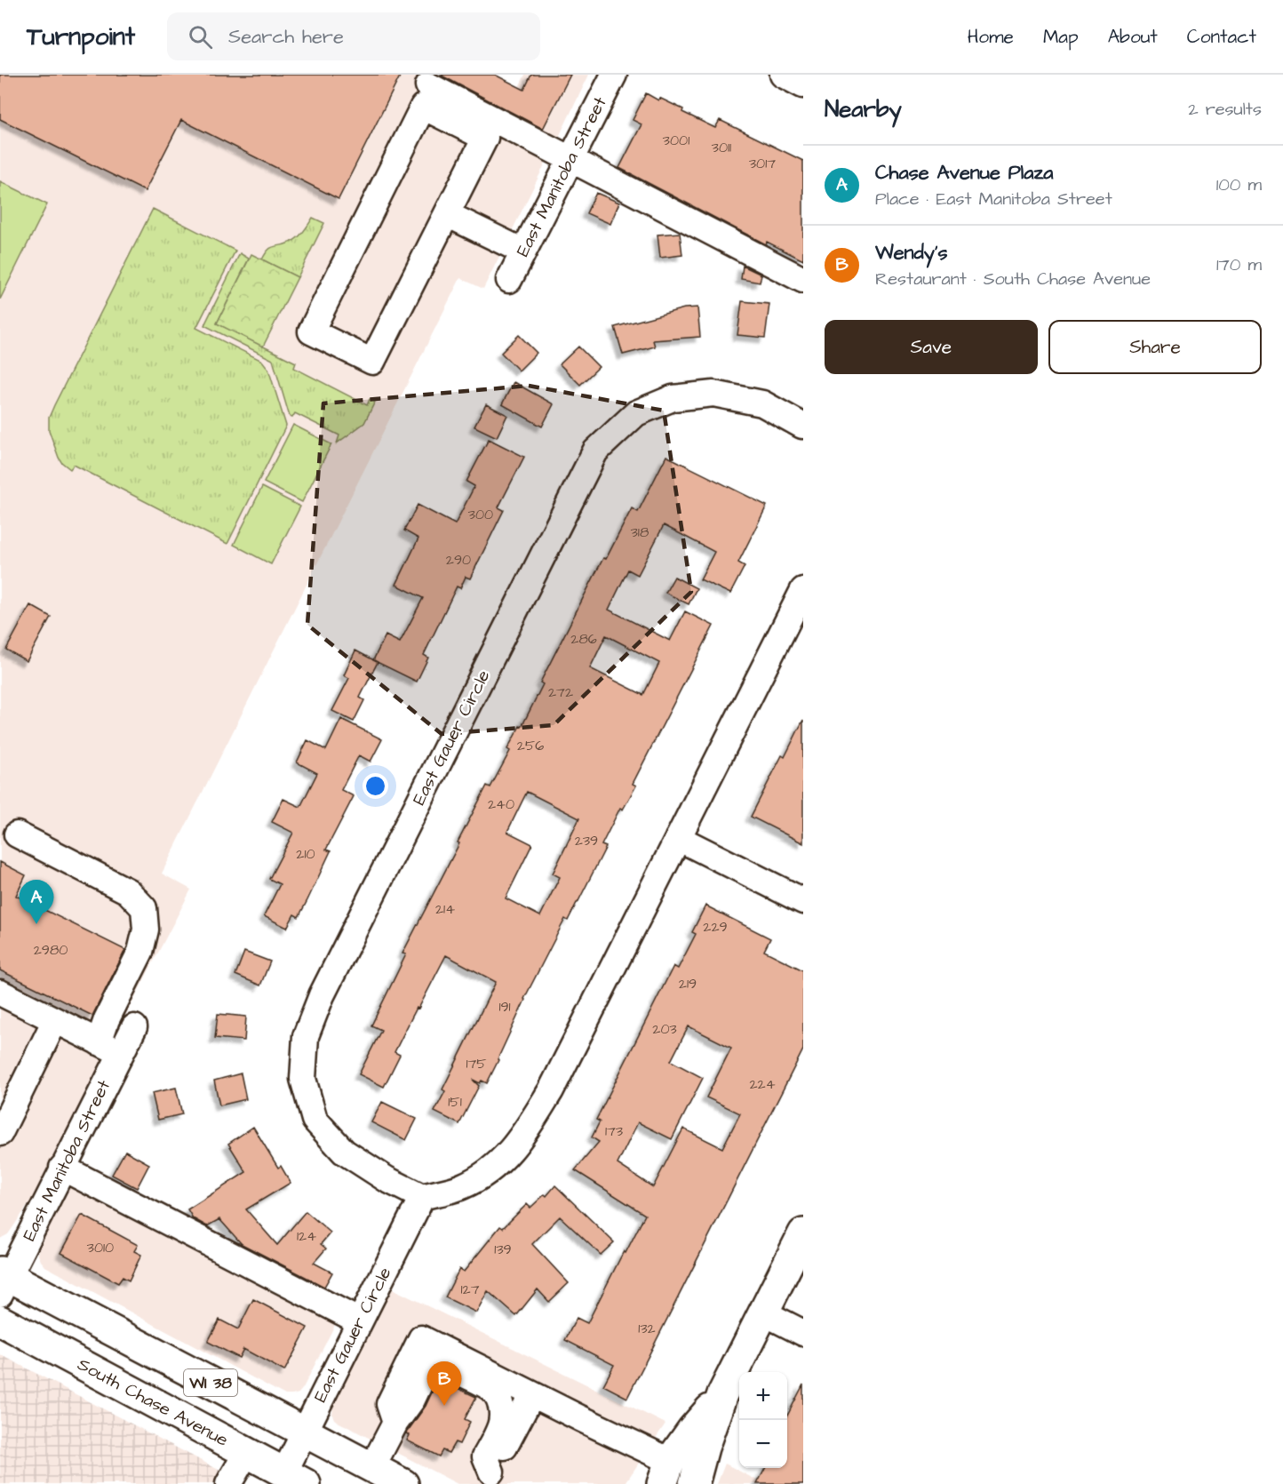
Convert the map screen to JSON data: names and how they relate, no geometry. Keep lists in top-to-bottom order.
{
  "streets": {
    "main road": ["WI 38", "South Chase Avenue"],
    "street": ["East Manitoba Street", "East Gauer Circle"]
  },
  "crossings": [
    ["East Manitoba Street", "WI 38"],
    ["East Gauer Circle", "WI 38"],
    ["East Gauer Circle", "South Chase Avenue"]
  ],
  "house_numbers": [
    "3001",
    "3011",
    "3017",
    "300",
    "318",
    "290",
    "286",
    "272",
    "256",
    "240",
    "239",
    "210",
    "214",
    "229",
    "2980",
    "219",
    "191",
    "203",
    "175",
    "224",
    "151",
    "173",
    "124",
    "3010",
    "139",
    "127",
    "132"
  ],
  "page": {
    "header": "Turnpoint",
    "search": "Search here",
    "nav": [
      "Home",
      "Map",
      "About",
      "Contact"
    ],
    "heading": ["Nearby", "2 results"],
    "list": [
      {
        "mark": "A",
        "name": "Chase Avenue Plaza",
        "note": "Place · East Manitoba Street",
        "value": "100 m"
      },
      {
        "mark": "B",
        "name": "Wendy's",
        "note": "Restaurant · South Chase Avenue",
        "value": "170 m"
      }
    ],
    "buttons": ["Save", "Share"],
    "pins": ["A", "B"],
    "map_buttons": ["+", "−"]
  }
}
